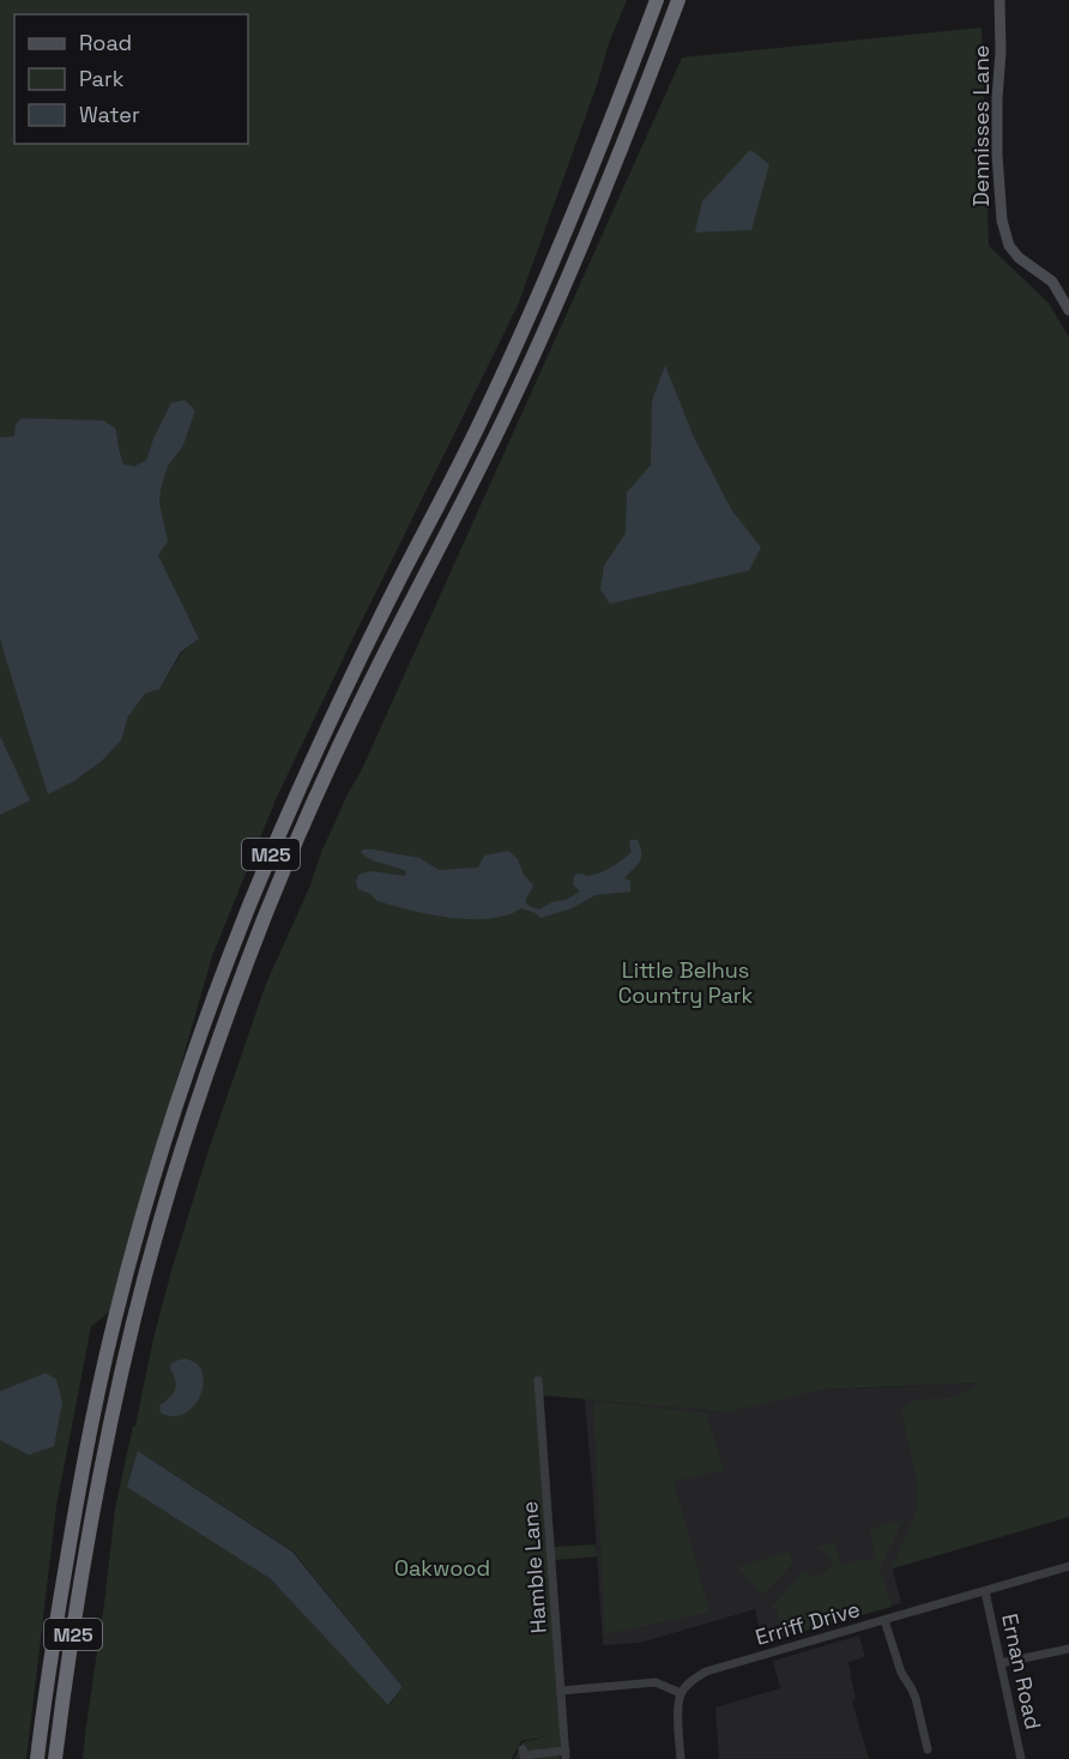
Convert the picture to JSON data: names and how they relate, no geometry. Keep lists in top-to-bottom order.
{
  "streets": {
    "highway": ["M25"],
    "street": [
      "Dennisses Lane",
      "Hamble Lane",
      "Erriff Drive",
      "Ernan Road"
    ]
  },
  "crossings": [
    ["Erriff Drive", "Ernan Road"]
  ],
  "parks": ["Little Belhus Country Park", "Oakwood"],
  "legend": ["Road", "Park", "Water"]
}
